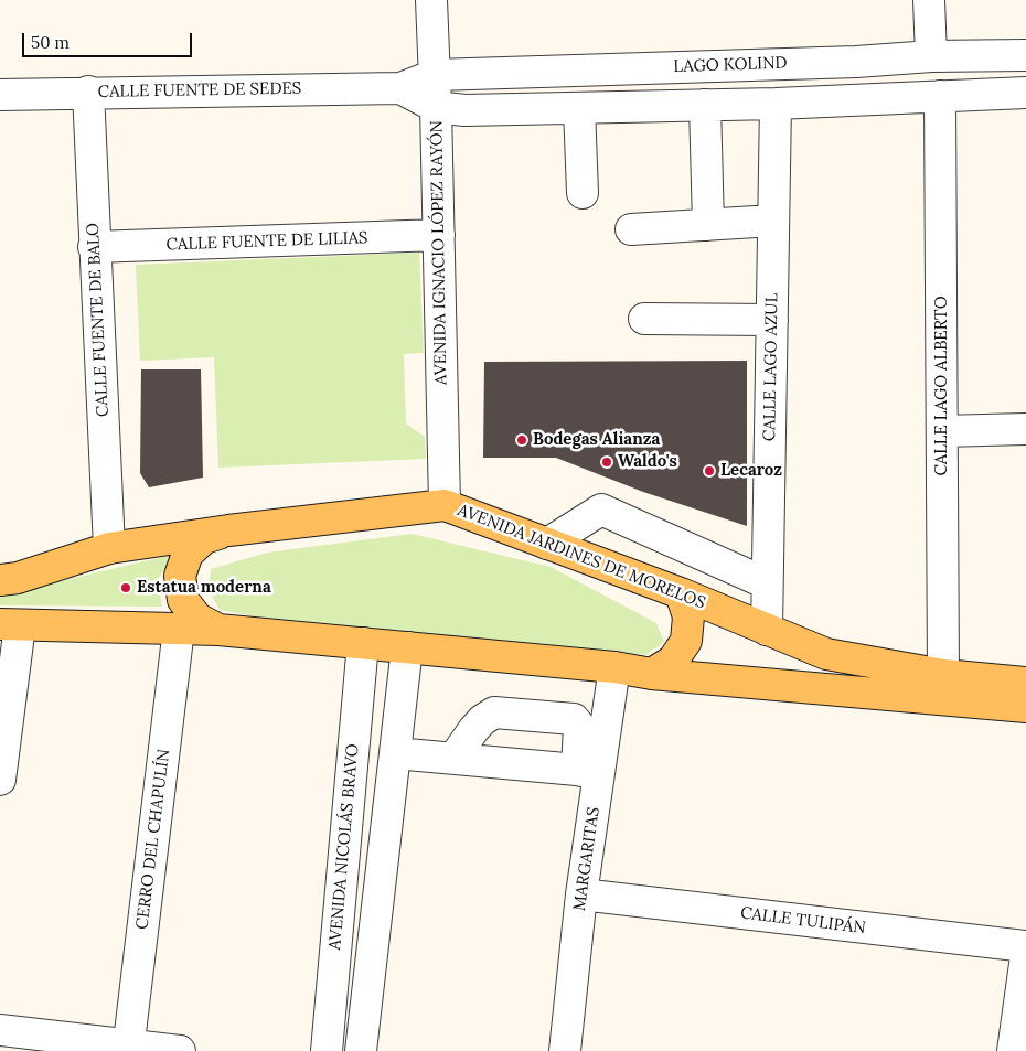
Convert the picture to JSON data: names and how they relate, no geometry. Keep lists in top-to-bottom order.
{
  "streets": {
    "main road": ["AVENIDA JARDINES DE MORELOS"],
    "street": [
      "LAGO KOLIND",
      "CALLE FUENTE DE SEDES",
      "CALLE FUENTE DE LILIAS",
      "AVENIDA IGNACIO LÓPEZ RAYÓN",
      "CALLE FUENTE DE BALO",
      "CALLE LAGO AZUL",
      "CALLE LAGO ALBERTO",
      "CERRO DEL CHAPULÍN",
      "AVENIDA NICOLÁS BRAVO",
      "MARGARITAS",
      "CALLE TULIPÁN"
    ]
  },
  "crossings": [
    ["LAGO KOLIND", "CALLE FUENTE DE SEDES"],
    ["LAGO KOLIND", "AVENIDA IGNACIO LÓPEZ RAYÓN"],
    ["CALLE FUENTE DE SEDES", "AVENIDA IGNACIO LÓPEZ RAYÓN"],
    ["CALLE FUENTE DE SEDES", "CALLE FUENTE DE BALO"],
    ["CALLE FUENTE DE LILIAS", "AVENIDA IGNACIO LÓPEZ RAYÓN"],
    ["CALLE FUENTE DE LILIAS", "CALLE FUENTE DE BALO"],
    ["AVENIDA IGNACIO LÓPEZ RAYÓN", "AVENIDA JARDINES DE MORELOS"],
    ["CALLE FUENTE DE BALO", "AVENIDA JARDINES DE MORELOS"],
    ["CALLE LAGO AZUL", "AVENIDA JARDINES DE MORELOS"],
    ["CALLE LAGO ALBERTO", "AVENIDA JARDINES DE MORELOS"],
    ["MARGARITAS", "CALLE TULIPÁN"]
  ],
  "places": [
    "Bodegas Alianza",
    "Waldo's",
    "Lecaroz",
    "Estatua moderna"
  ],
  "scale_bar": "50 m"
}
